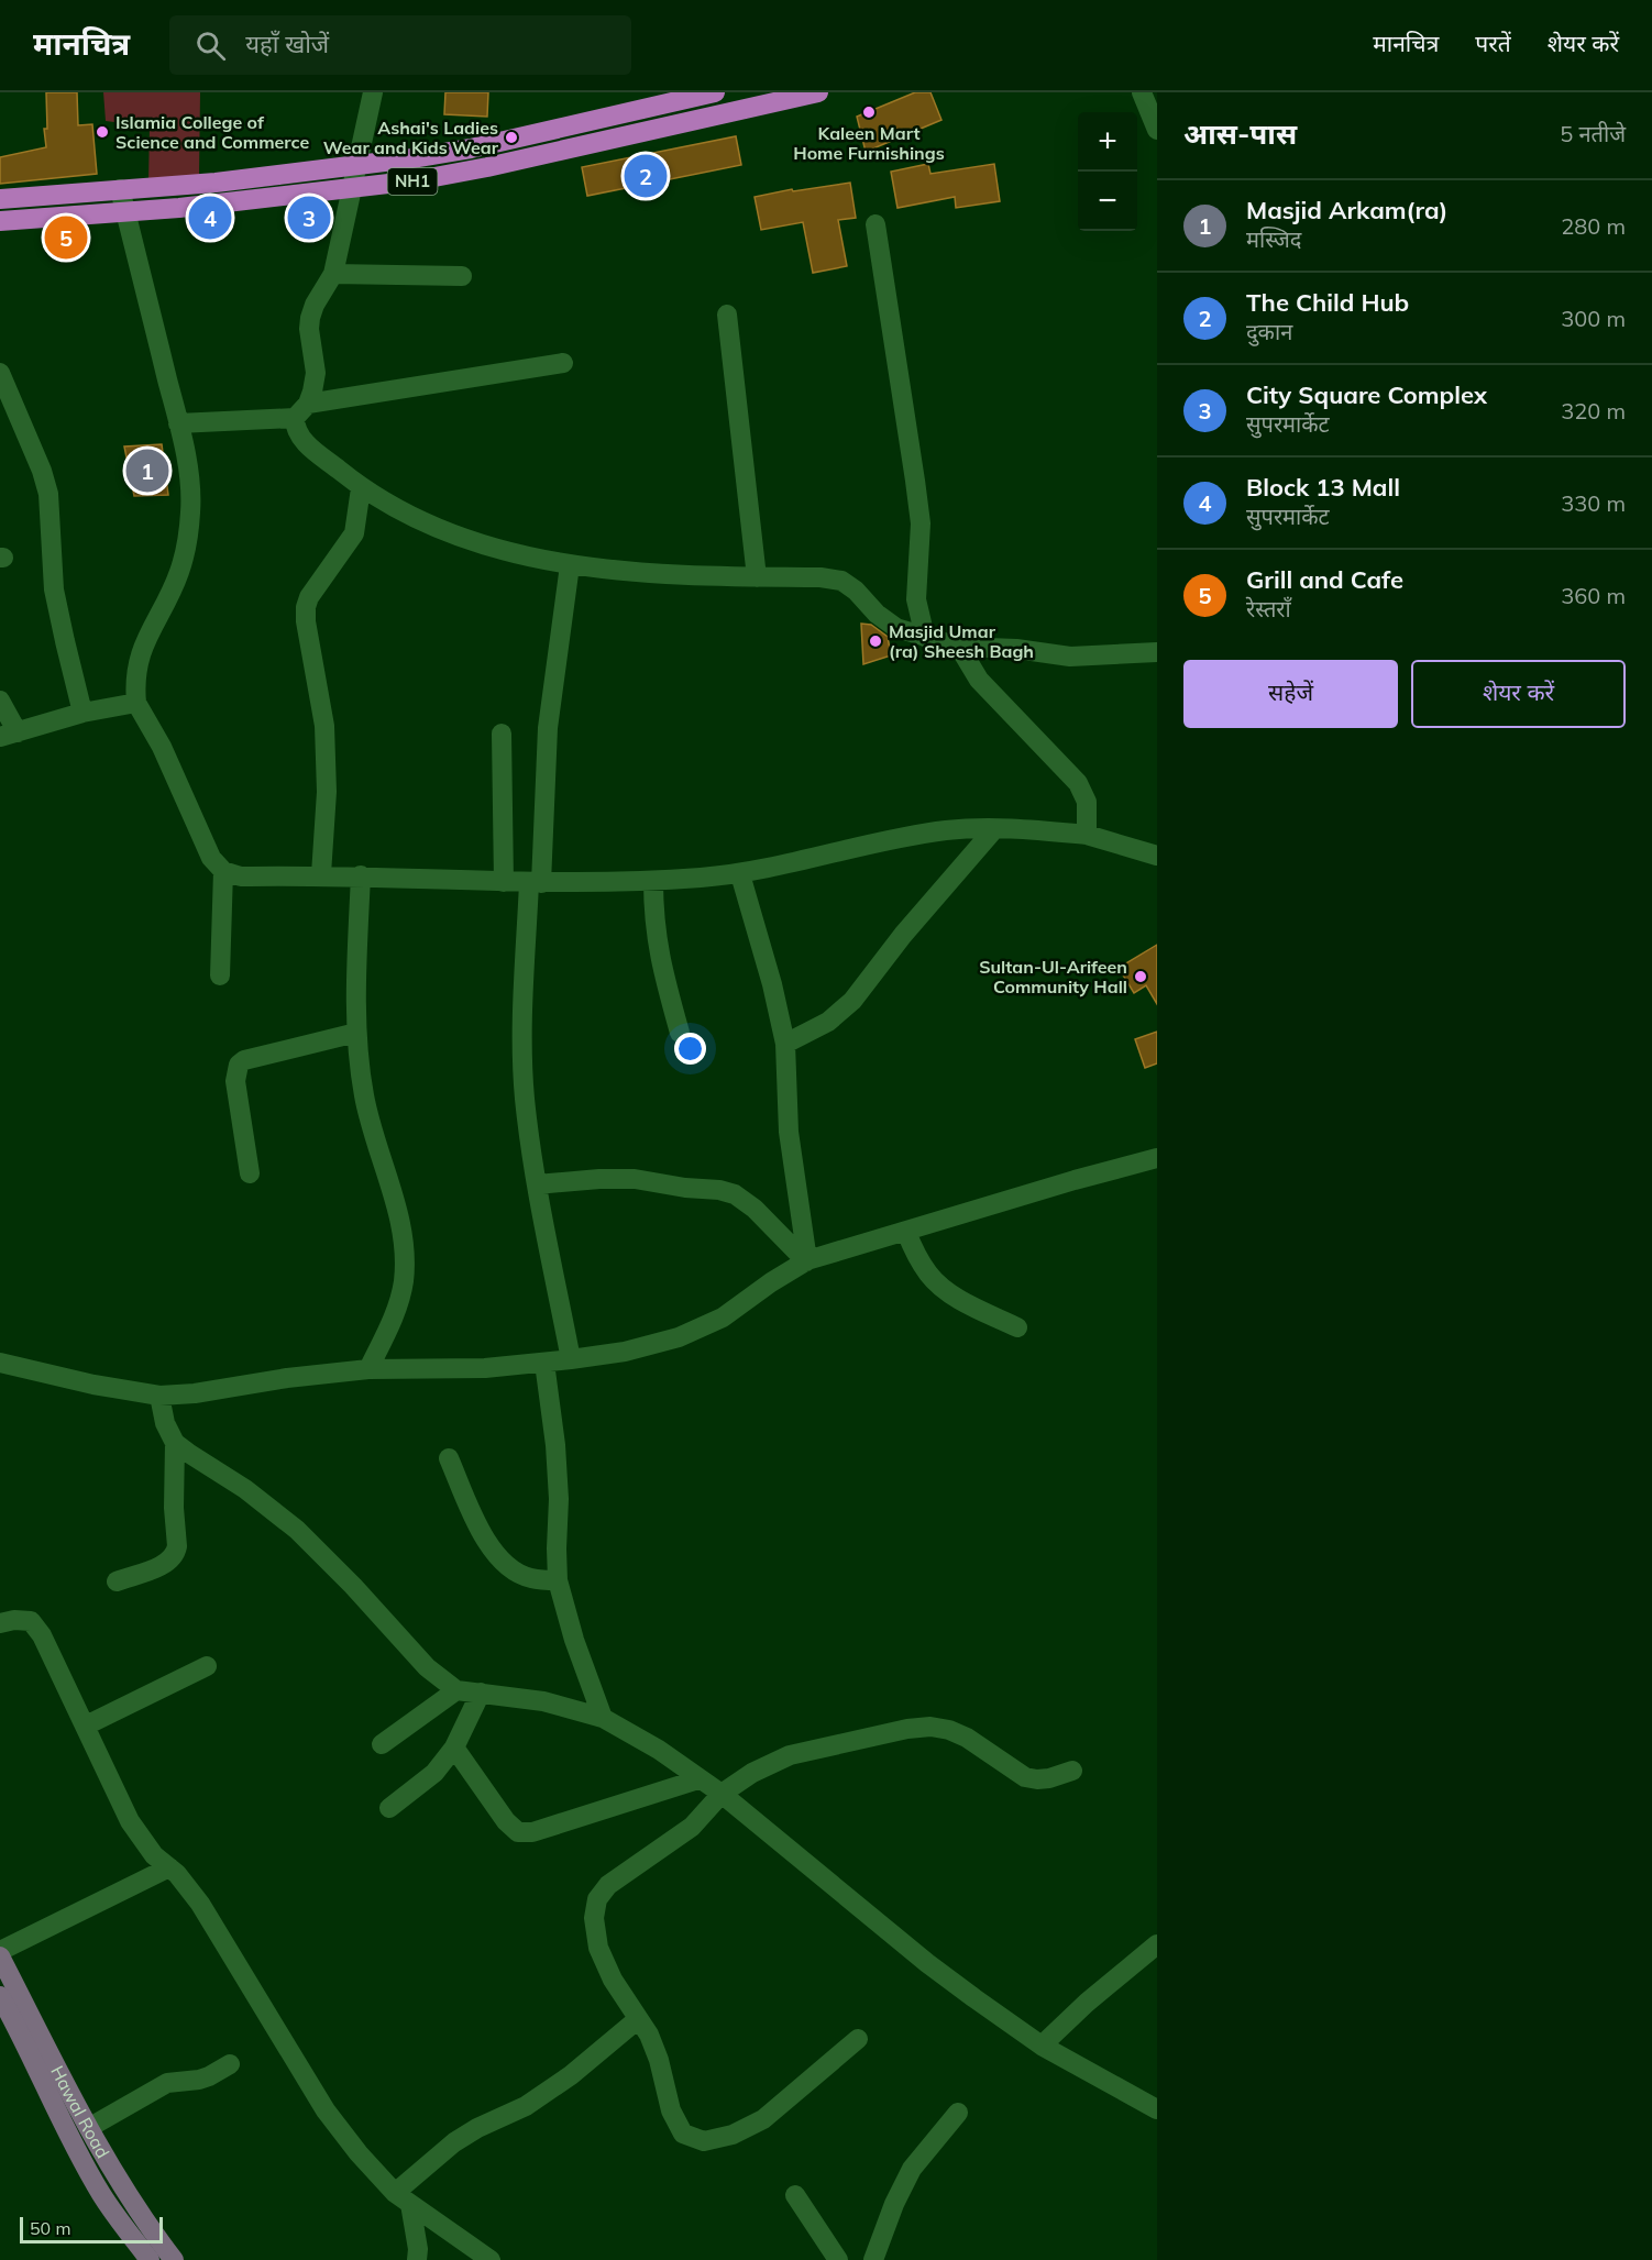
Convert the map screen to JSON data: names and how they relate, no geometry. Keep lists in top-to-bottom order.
{
  "streets": {
    "highway": ["NH1"],
    "main road": ["Hawal Road"]
  },
  "places": [
    "Kaleen Mart Home Furnishings",
    "Islamia College of Science and Commerce",
    "Ashai's Ladies Wear and Kids Wear",
    "Masjid Umar (ra) Sheesh Bagh",
    "Sultan-Ul-Arifeen Community Hall"
  ],
  "scale_bar": "50 m",
  "page": {
    "header": "मानचित्र",
    "search": "यहाँ खोजें",
    "nav": ["मानचित्र", "परतें", "शेयर करें"],
    "heading": ["आस-पास", "5 नतीजे"],
    "map_buttons": ["+", "−"],
    "pins": [
      "2",
      "3",
      "4",
      "5",
      "1"
    ],
    "list": [
      {
        "mark": "1",
        "name": "Masjid Arkam(ra)",
        "note": "मस्जिद",
        "value": "280 m"
      },
      {
        "mark": "2",
        "name": "The Child Hub",
        "note": "दुकान",
        "value": "300 m"
      },
      {
        "mark": "3",
        "name": "City Square Complex",
        "note": "सुपरमार्केट",
        "value": "320 m"
      },
      {
        "mark": "4",
        "name": "Block 13 Mall",
        "note": "सुपरमार्केट",
        "value": "330 m"
      },
      {
        "mark": "5",
        "name": "Grill and Cafe",
        "note": "रेस्तराँ",
        "value": "360 m"
      }
    ],
    "buttons": ["सहेजें", "शेयर करें"],
    "scale": "50 m"
  }
}
